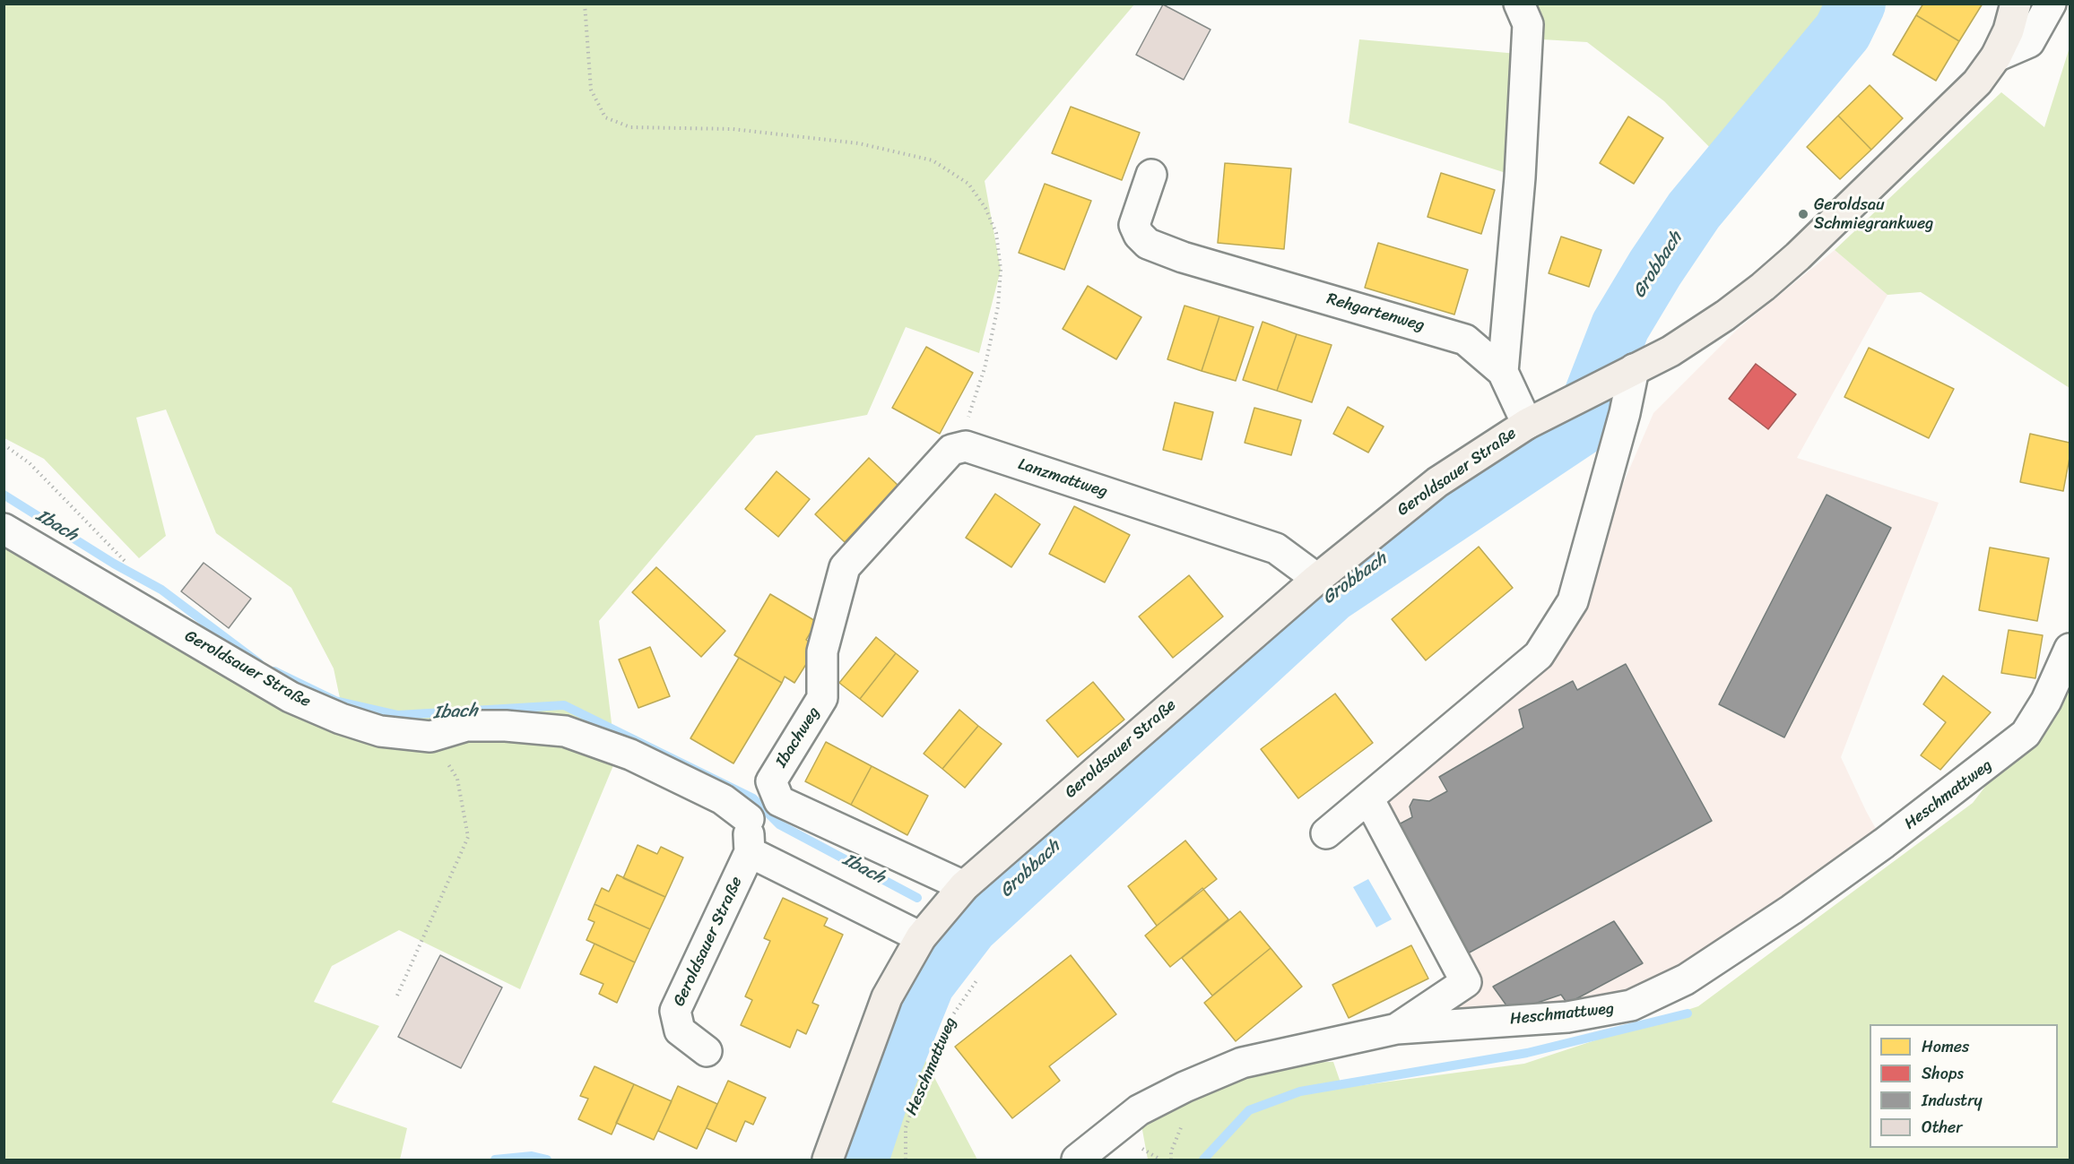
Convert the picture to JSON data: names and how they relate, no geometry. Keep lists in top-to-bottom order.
{
  "streets": {
    "main road": ["Geroldsauer Straße"],
    "street": [
      "Rehgartenweg",
      "Lanzmattweg",
      "Ibachweg",
      "Heschmattweg"
    ]
  },
  "crossings": [
    ["Rehgartenweg", "Geroldsauer Straße"],
    ["Geroldsauer Straße", "Lanzmattweg"],
    ["Geroldsauer Straße", "Ibachweg"],
    ["Lanzmattweg", "Ibachweg"]
  ],
  "water": ["Grobbach", "Ibach"],
  "places": ["Geroldsau Schmiegrankweg"],
  "legend": [
    "Homes",
    "Shops",
    "Industry",
    "Other"
  ]
}
